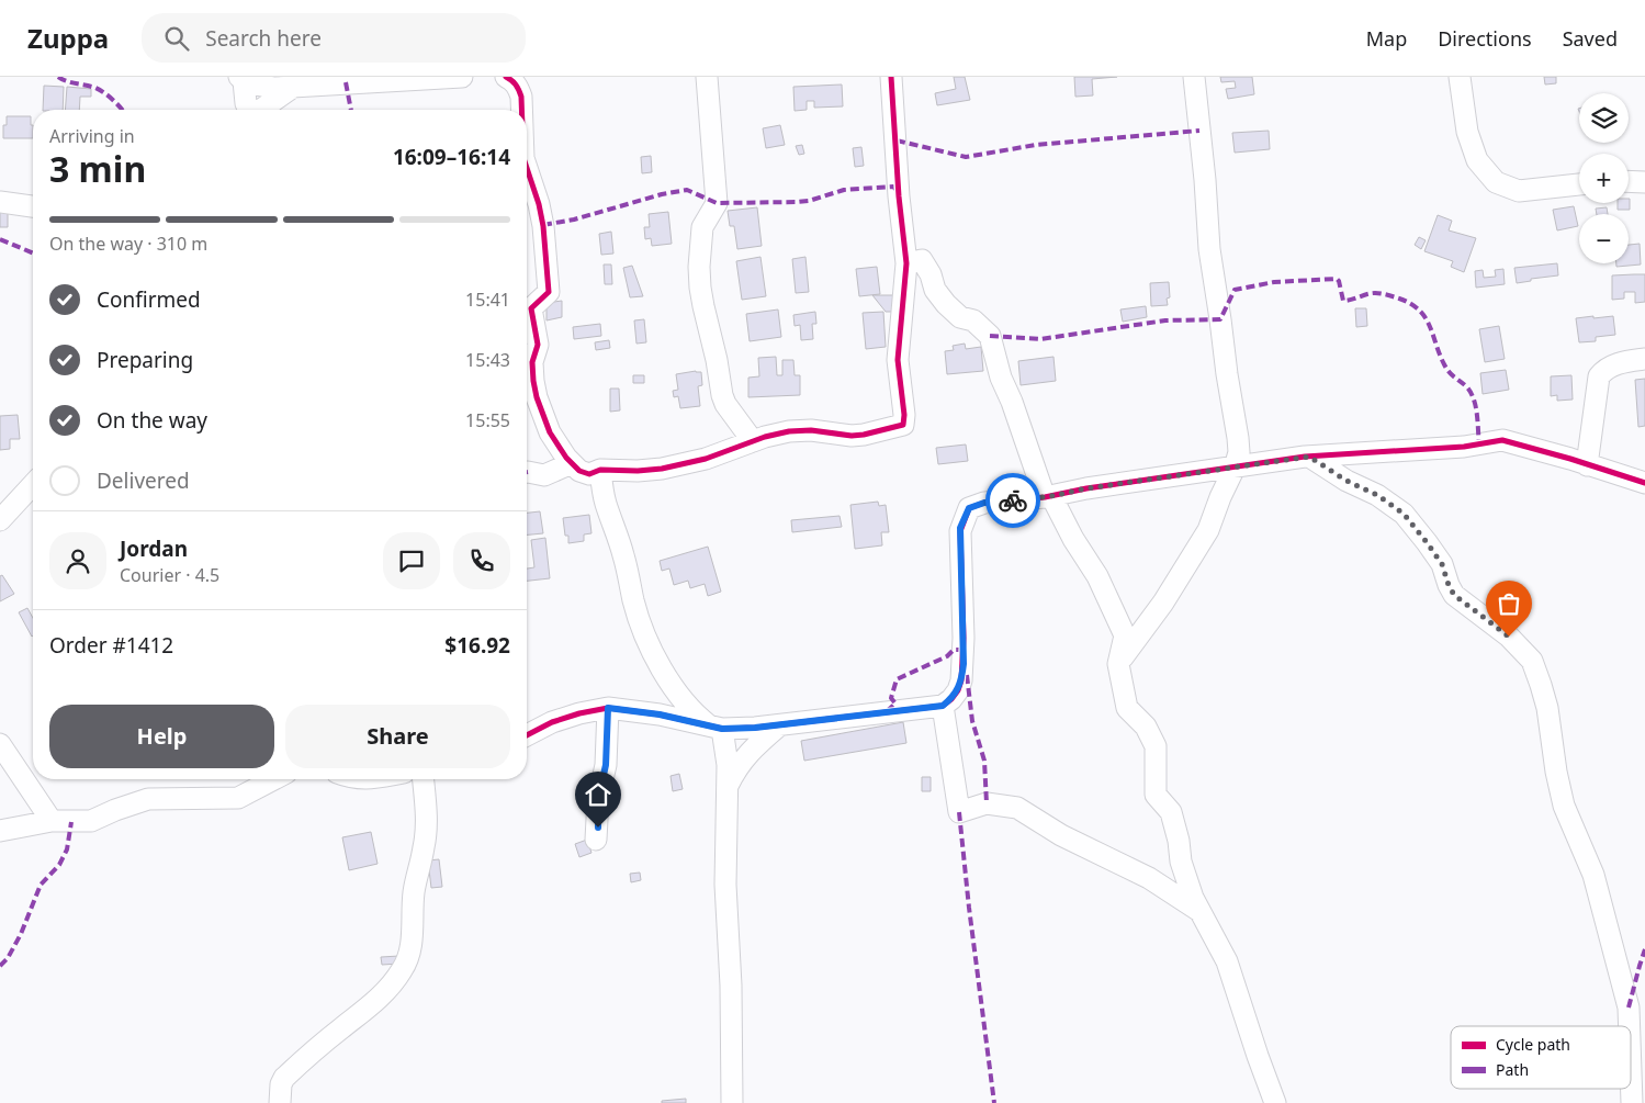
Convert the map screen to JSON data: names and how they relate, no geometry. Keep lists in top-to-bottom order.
{
  "legend": ["Cycle path", "Path"],
  "page": {
    "header": "Zuppa",
    "search": "Search here",
    "nav": ["Map", "Directions", "Saved"],
    "map_buttons": ["+", "−"],
    "heading": ["3 min", "Arriving in", "16:09–16:14"],
    "panel": [
      "Jordan",
      "Courier · 4.5",
      "Order #1412",
      "$16.92"
    ],
    "bar": "On the way · 310 m",
    "list": [
      ["Confirmed", "15:41"],
      ["Preparing", "15:43"],
      ["On the way", "15:55"],
      "Delivered"
    ],
    "buttons": ["Help", "Share"]
  }
}
